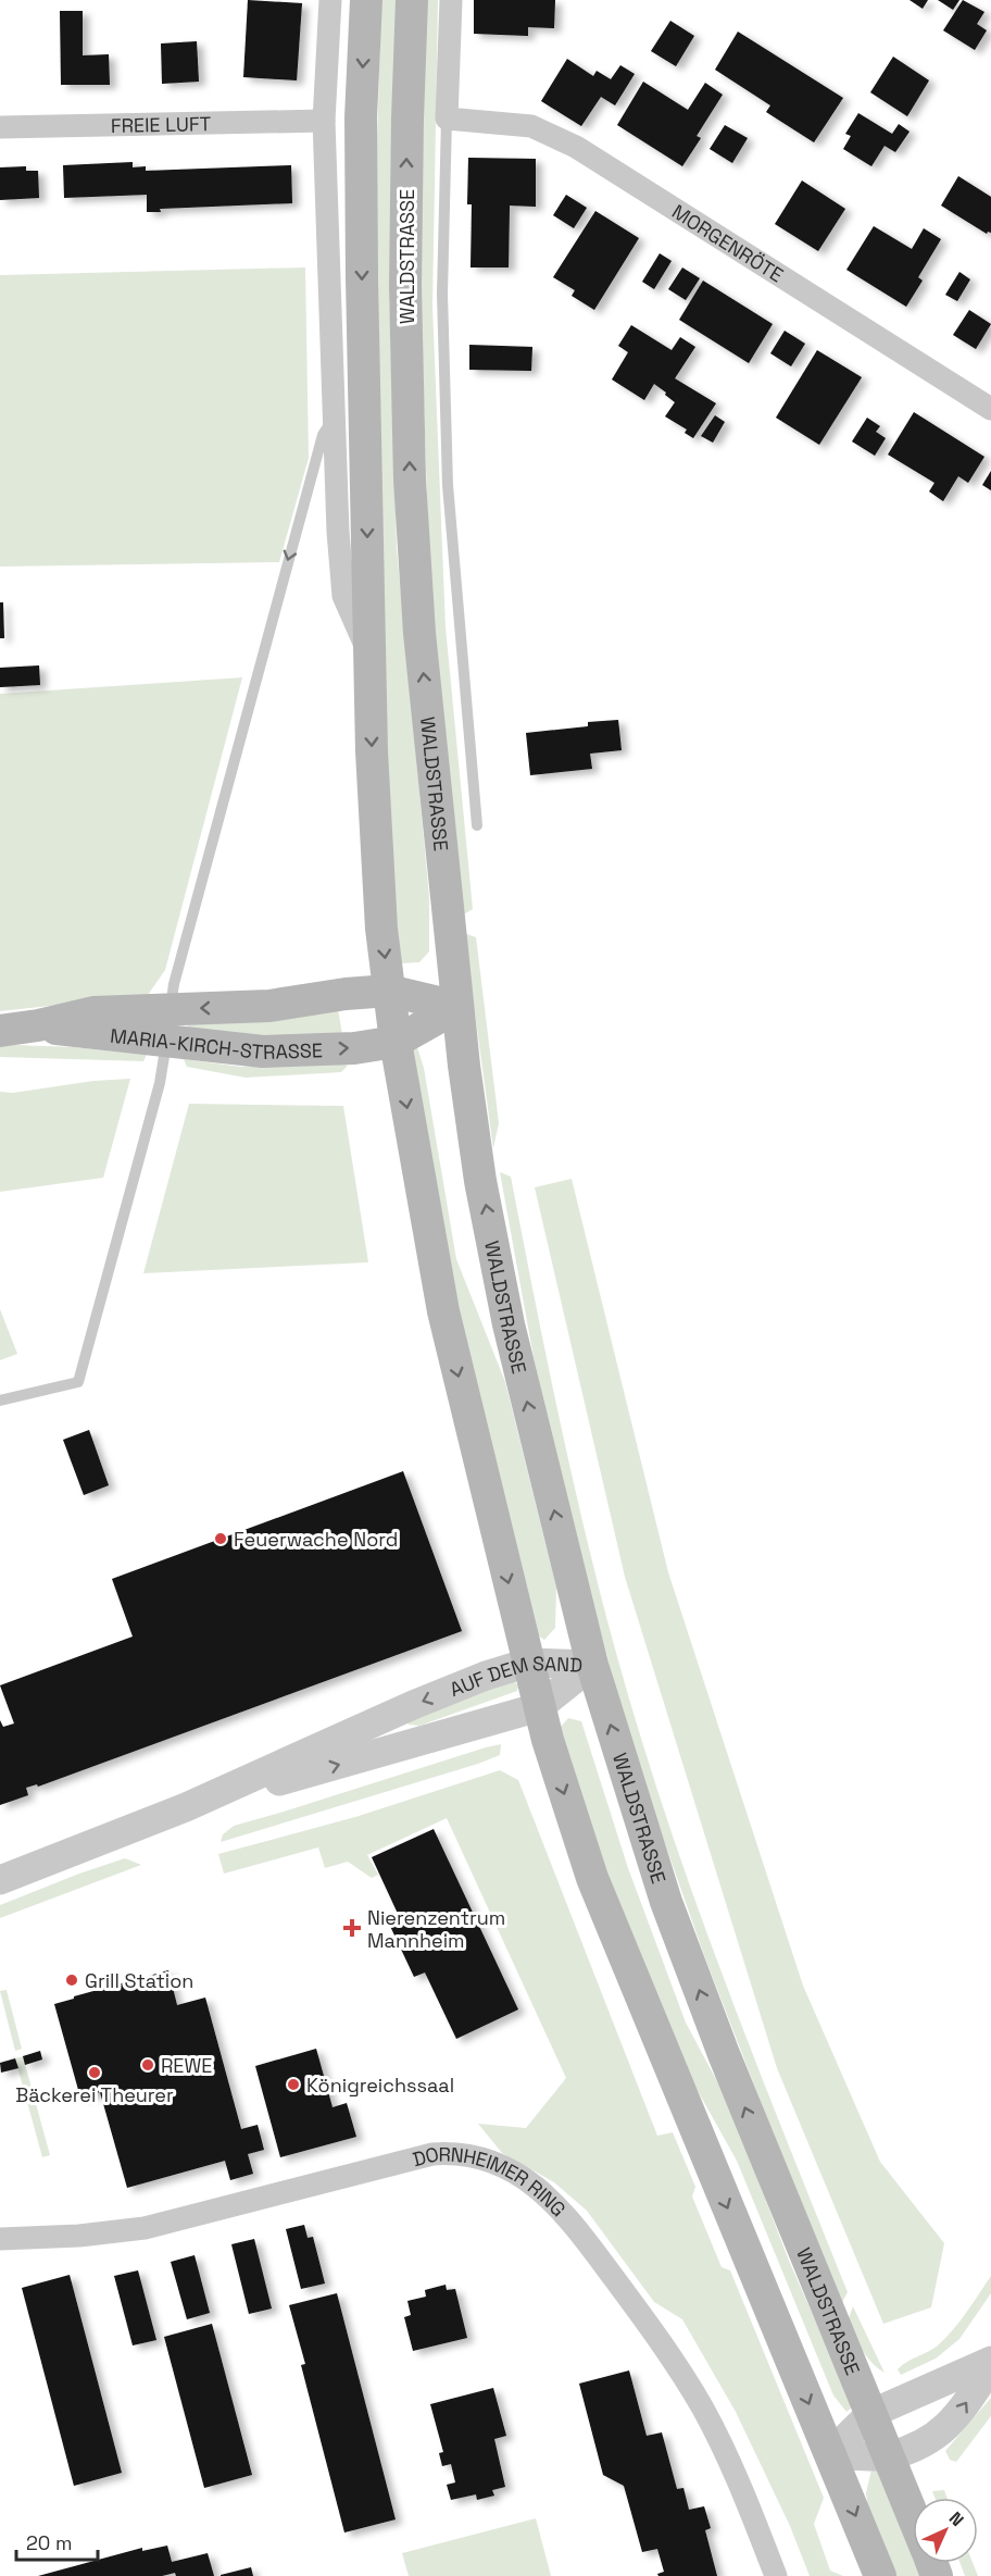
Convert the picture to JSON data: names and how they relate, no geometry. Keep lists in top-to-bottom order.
{
  "streets": {
    "main road": ["WALDSTRASSE", "MARIA-KIRCH-STRASSE"],
    "street": [
      "FREIE LUFT",
      "MORGENRÖTE",
      "AUF DEM SAND",
      "DORNHEIMER RING"
    ]
  },
  "crossings": [
    ["MORGENRÖTE", "WALDSTRASSE"],
    ["WALDSTRASSE", "MARIA-KIRCH-STRASSE"],
    ["WALDSTRASSE", "AUF DEM SAND"]
  ],
  "places": {
    "other": [
      "Feuerwache Nord",
      "Grill Station",
      "REWE",
      "Bäckerei Theurer",
      "Königreichssaal"
    ],
    "health": ["Nierenzentrum Mannheim"]
  },
  "scale_bar": "20 m",
  "north": "top right"
}
